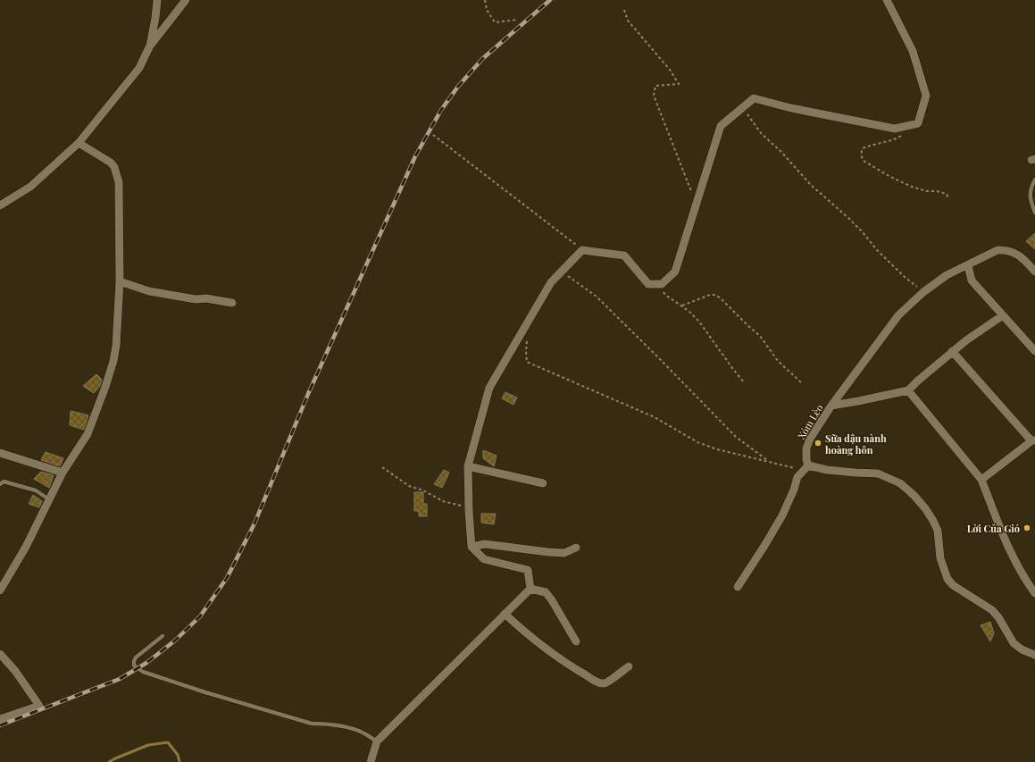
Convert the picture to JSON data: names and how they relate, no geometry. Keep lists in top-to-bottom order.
{
  "streets": {
    "street": ["Xóm Lèo"]
  },
  "places": ["Sữa đậu nành hoàng hôn", "Lời Của Gió"]
}
